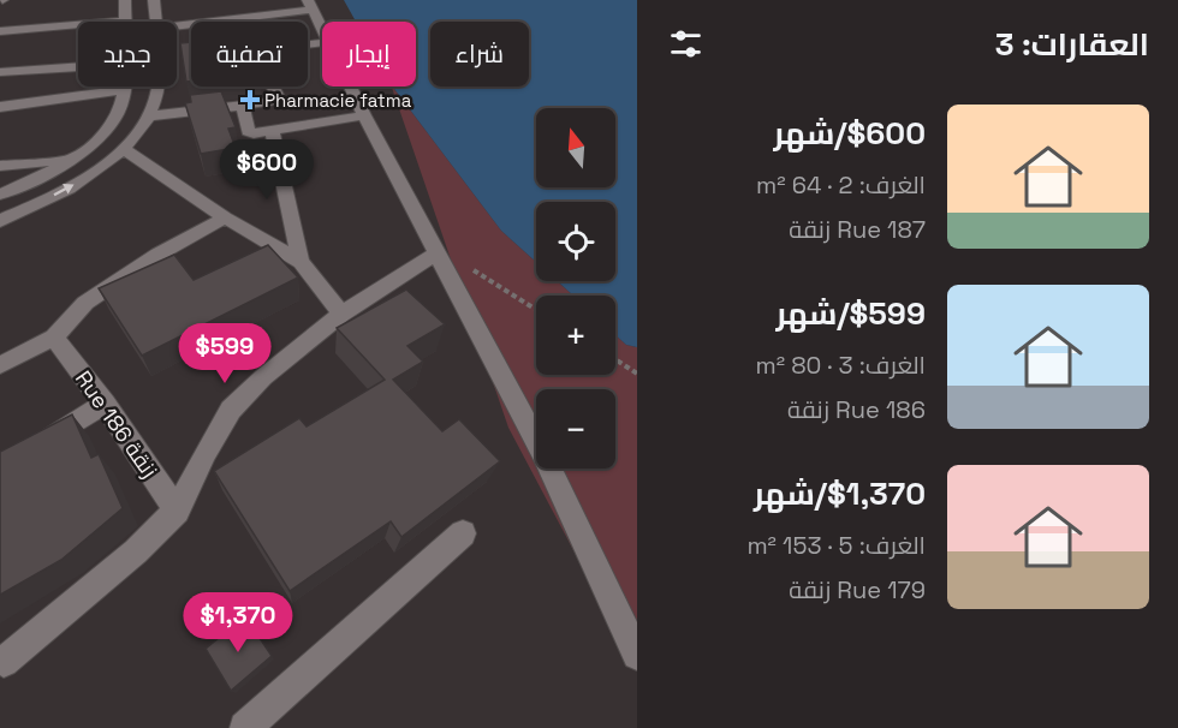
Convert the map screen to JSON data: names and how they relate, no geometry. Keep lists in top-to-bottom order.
{
  "streets": {
    "street": ["Rue 186 زنقة"]
  },
  "places": {
    "health": ["Pharmacie fatma"]
  },
  "north": "top",
  "page": {
    "heading": "العقارات: 3",
    "chip": [
      "شراء",
      "إيجار",
      "تصفية",
      "جديد"
    ],
    "list": [
      {
        "name": "$600/شهر",
        "note": "الغرف: 2 · 64 m² · Rue 187 زنقة"
      },
      {
        "name": "$599/شهر",
        "note": "الغرف: 3 · 80 m² · Rue 186 زنقة"
      },
      {
        "name": "$1,370/شهر",
        "note": "الغرف: 5 · 153 m² · Rue 179 زنقة"
      }
    ],
    "map_buttons": ["+", "−"],
    "price": ["$600", "$599", "$1,370"]
  }
}
